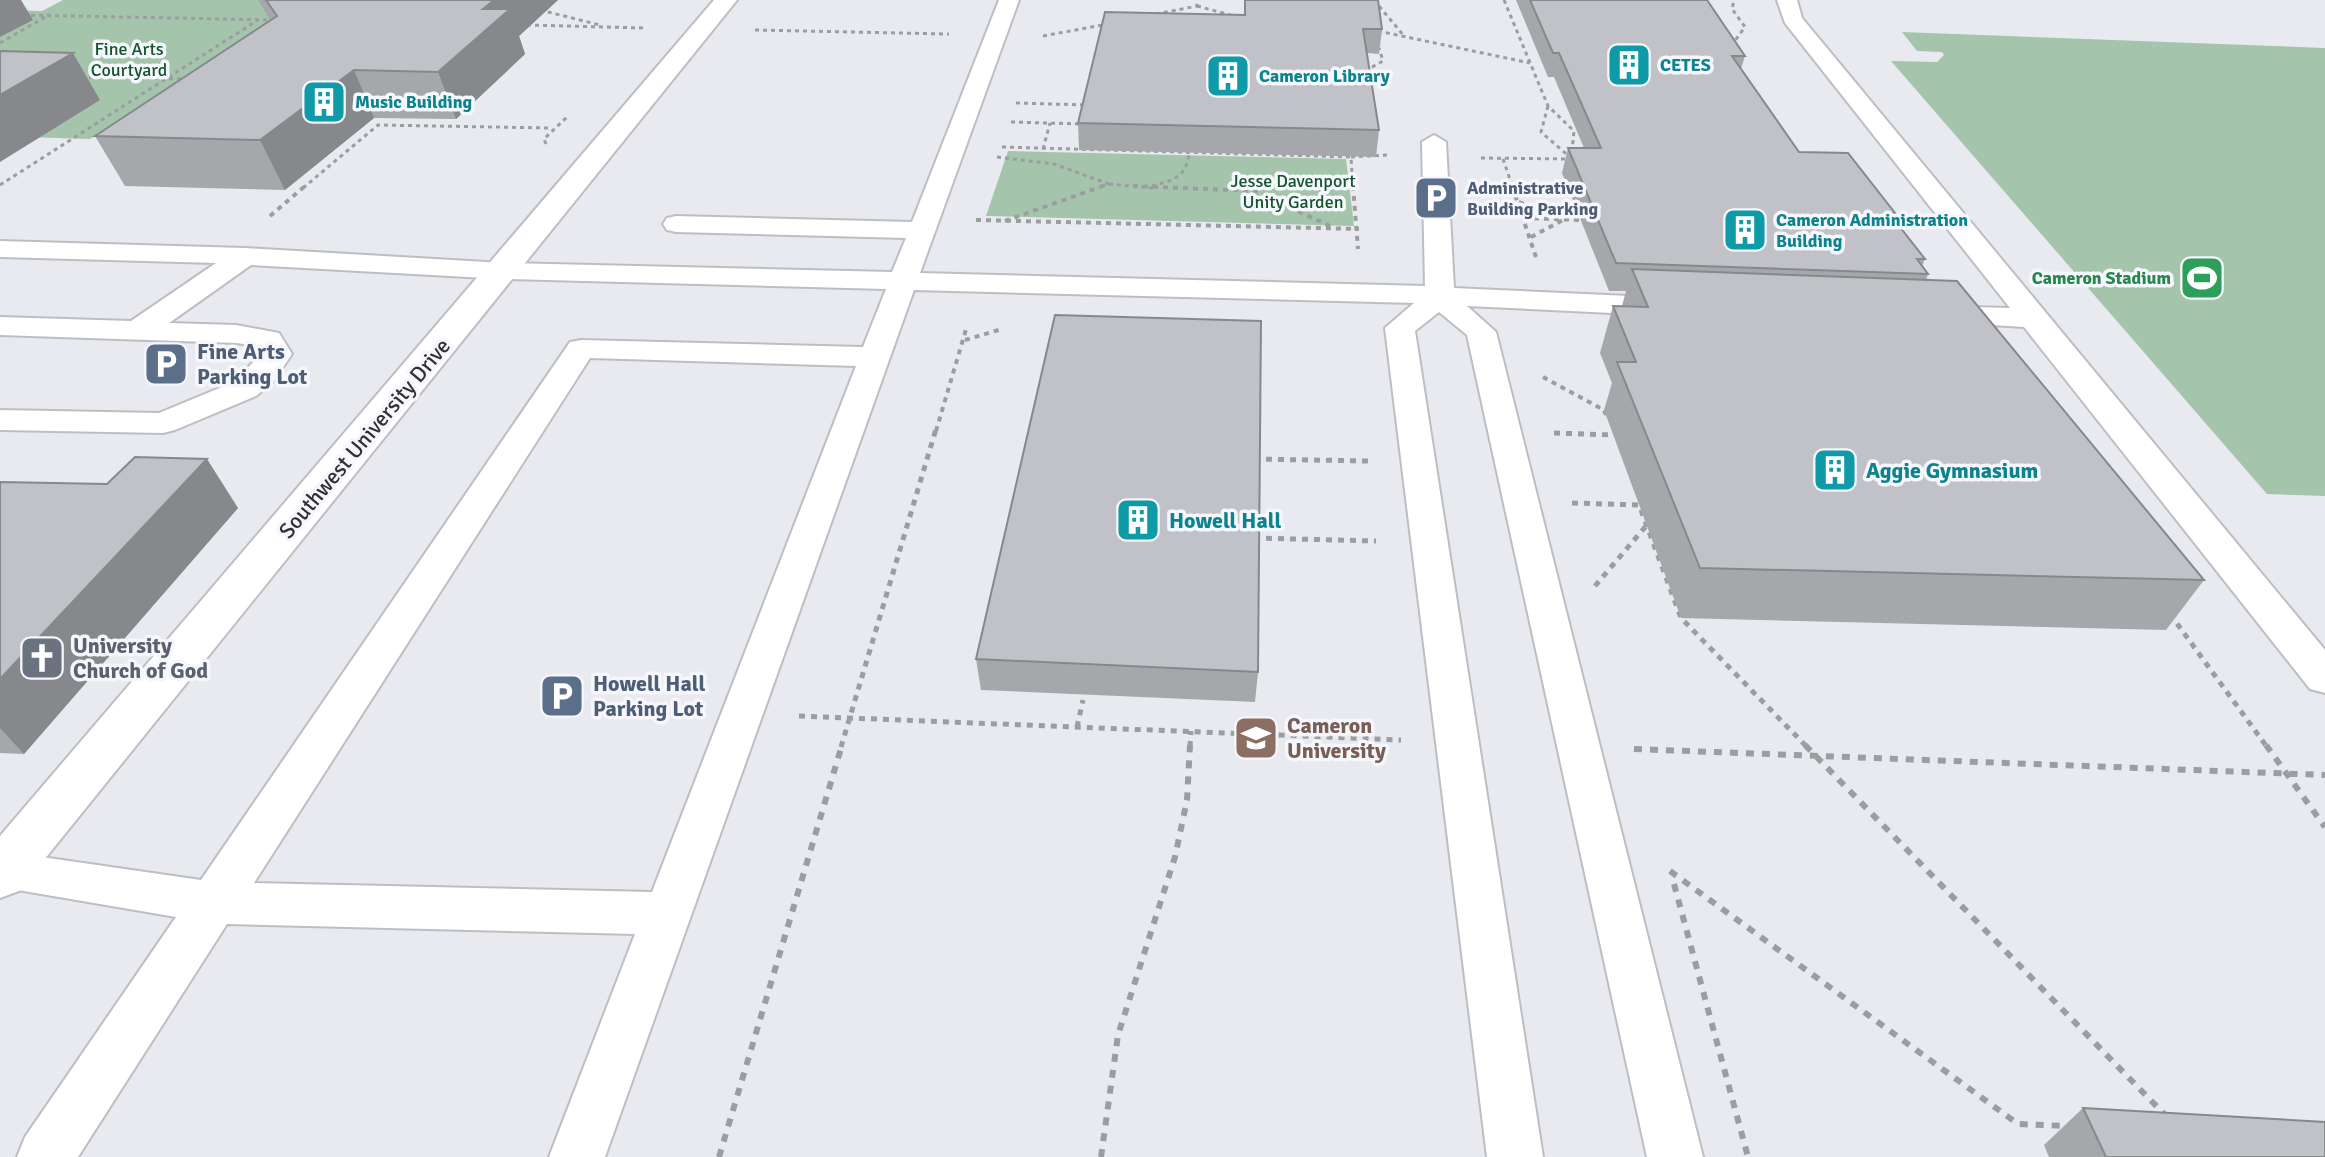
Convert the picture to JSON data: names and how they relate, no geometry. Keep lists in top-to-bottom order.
{
  "streets": {
    "street": ["Southwest University Drive"]
  },
  "parks": ["Fine Arts Courtyard", "Jesse Davenport Unity Garden"],
  "places": {
    "building": [
      "CETES",
      "Cameron Library",
      "Music Building",
      "Cameron Administration Building",
      "Aggie Gymnasium",
      "Howell Hall"
    ],
    "parking": ["Administrative Building Parking", "Fine Arts Parking Lot", "Howell Hall Parking Lot"],
    "sports": ["Cameron Stadium"],
    "church": ["University Church of God"],
    "school or university": ["Cameron University"]
  }
}
